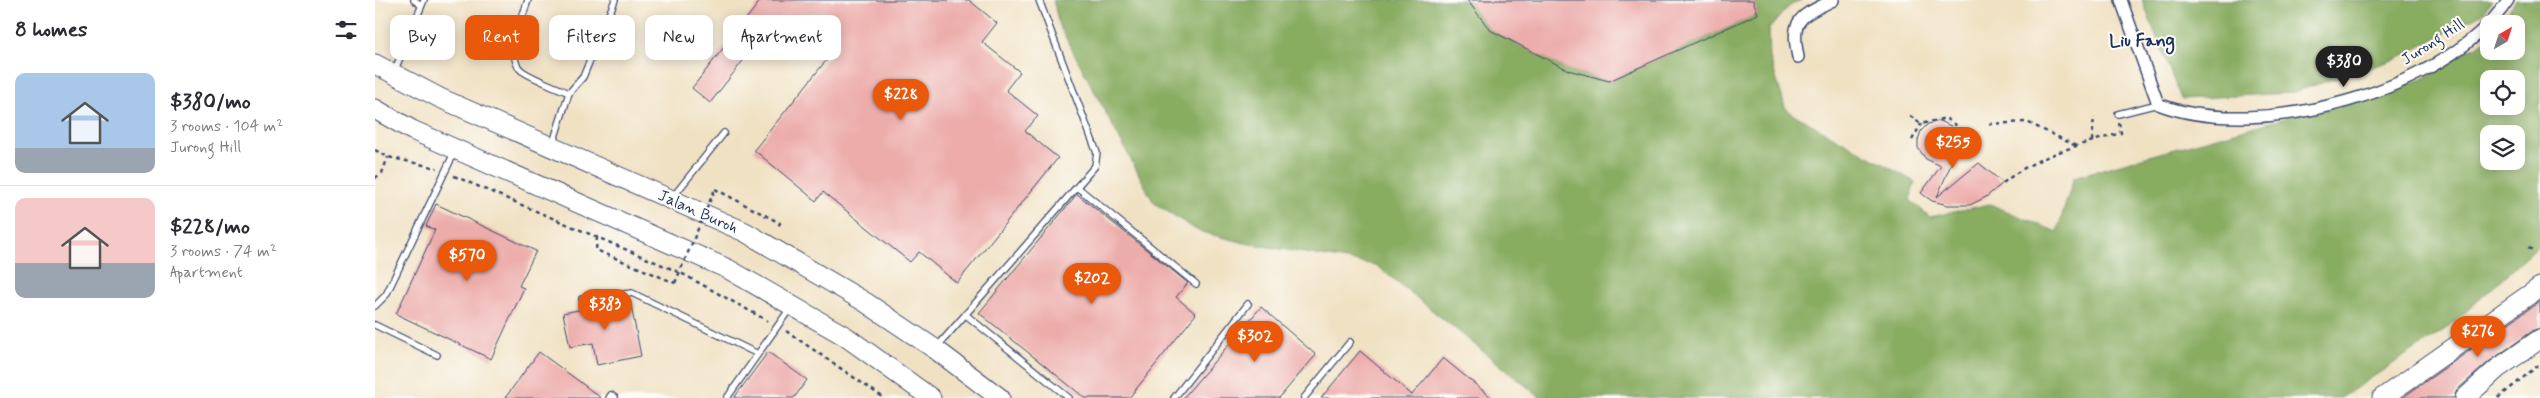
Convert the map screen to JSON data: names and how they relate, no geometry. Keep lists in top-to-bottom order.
{
  "streets": {
    "main road": ["Jalan Buroh"],
    "street": ["Jurong Hill"]
  },
  "districts": ["Liu Fang"],
  "north": "top right",
  "page": {
    "heading": "8 homes",
    "chip": [
      "Buy",
      "Rent",
      "Filters",
      "New",
      "Apartment"
    ],
    "price": [
      "$380",
      "$228",
      "$255",
      "$570",
      "$202",
      "$383",
      "$276",
      "$302"
    ],
    "list": [
      {
        "name": "$380/mo",
        "note": "3 rooms · 104 m² · Jurong Hill"
      },
      {
        "name": "$228/mo",
        "note": "3 rooms · 74 m² · Apartment"
      }
    ]
  }
}
